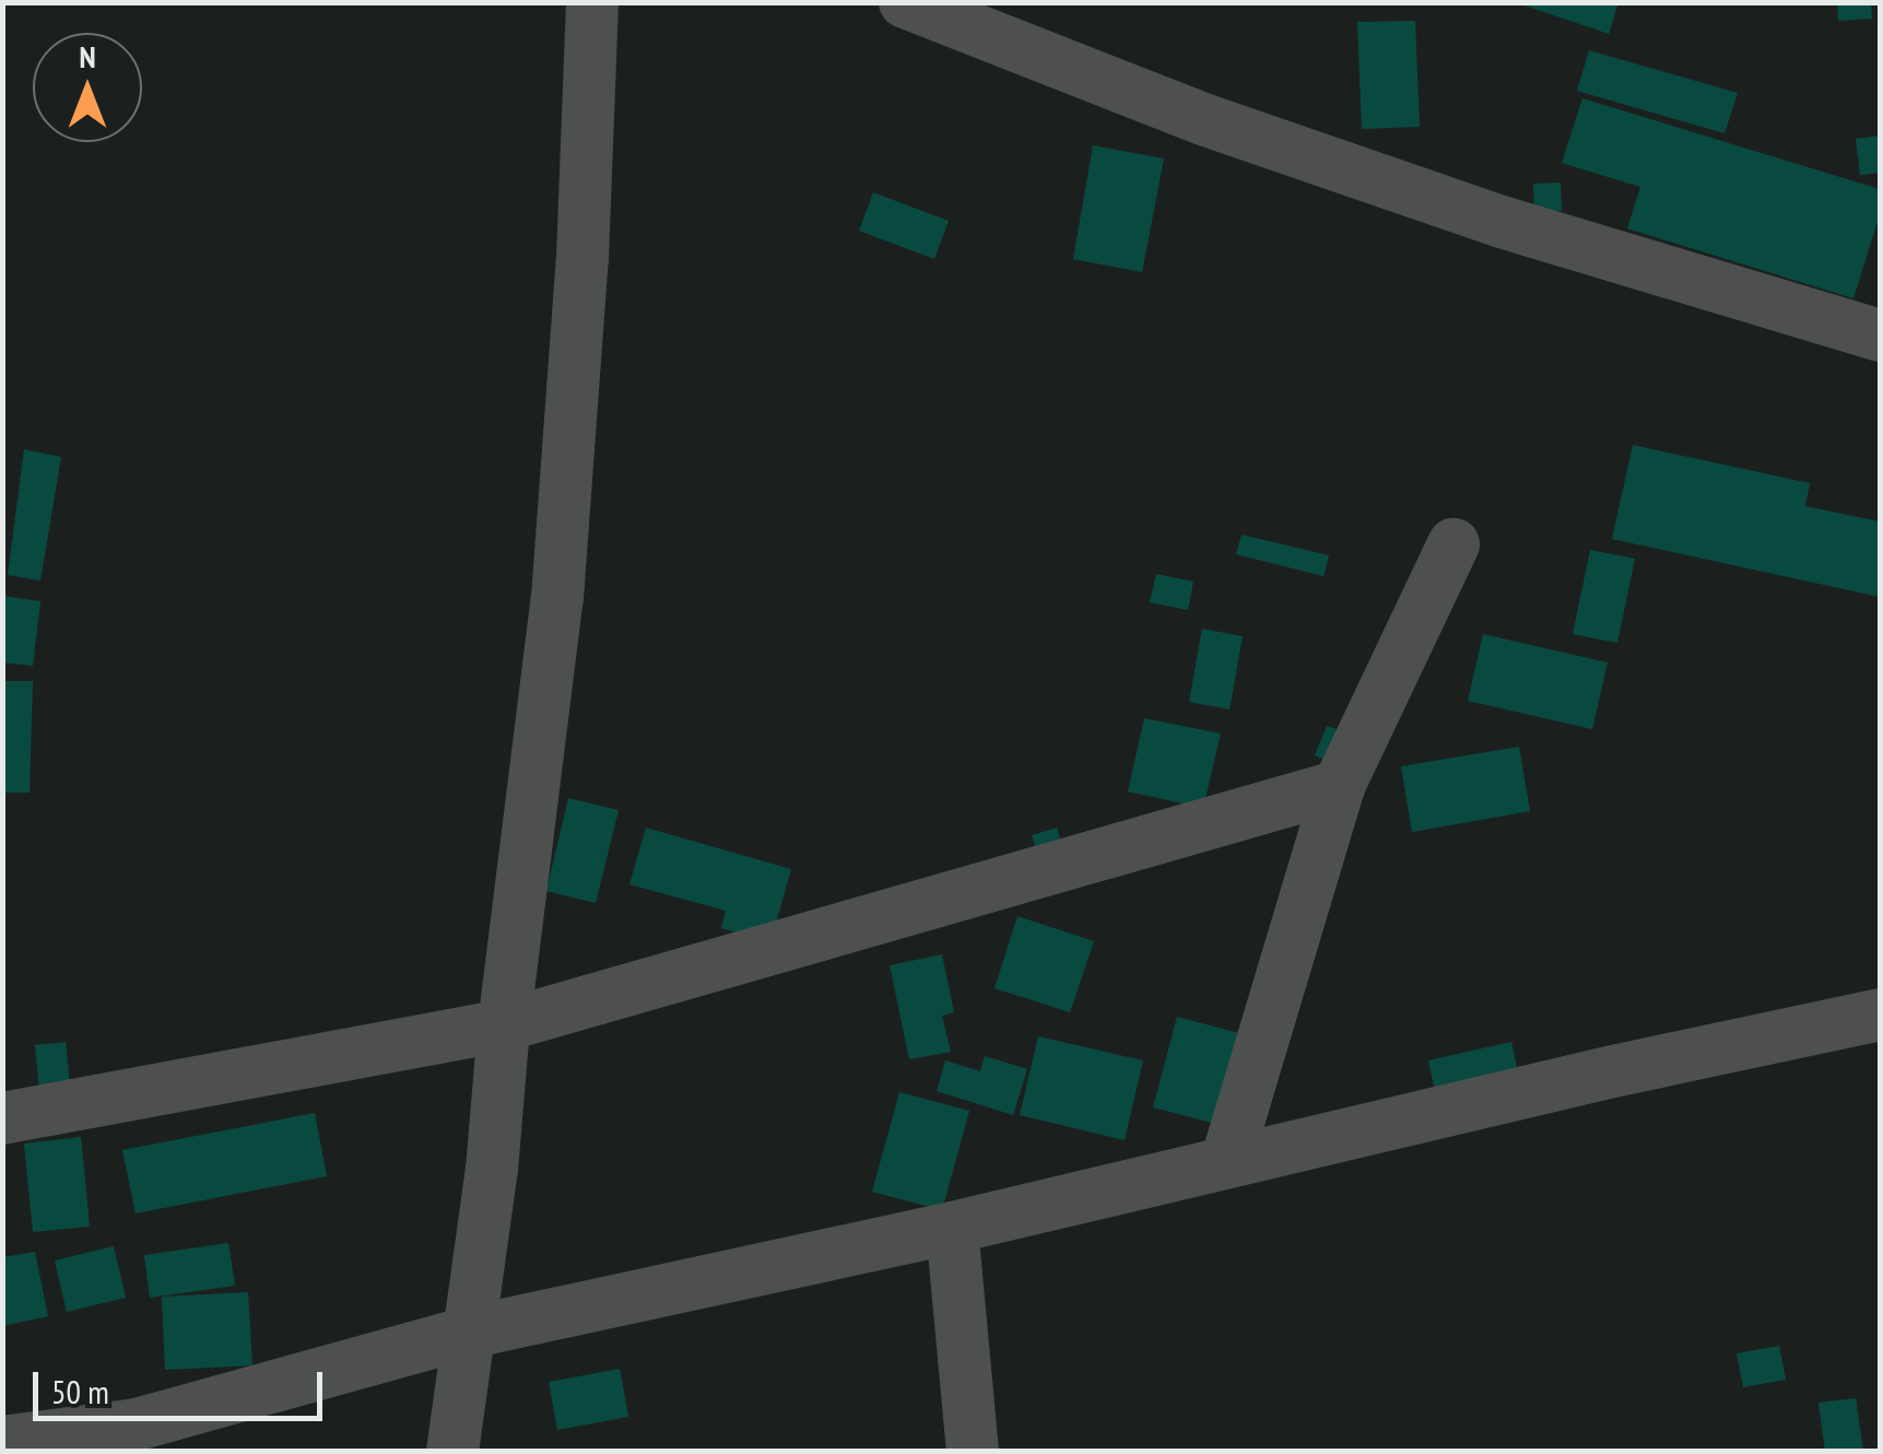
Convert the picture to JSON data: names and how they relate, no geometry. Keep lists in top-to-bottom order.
{
  "scale_bar": "50 m",
  "north": "top"
}
